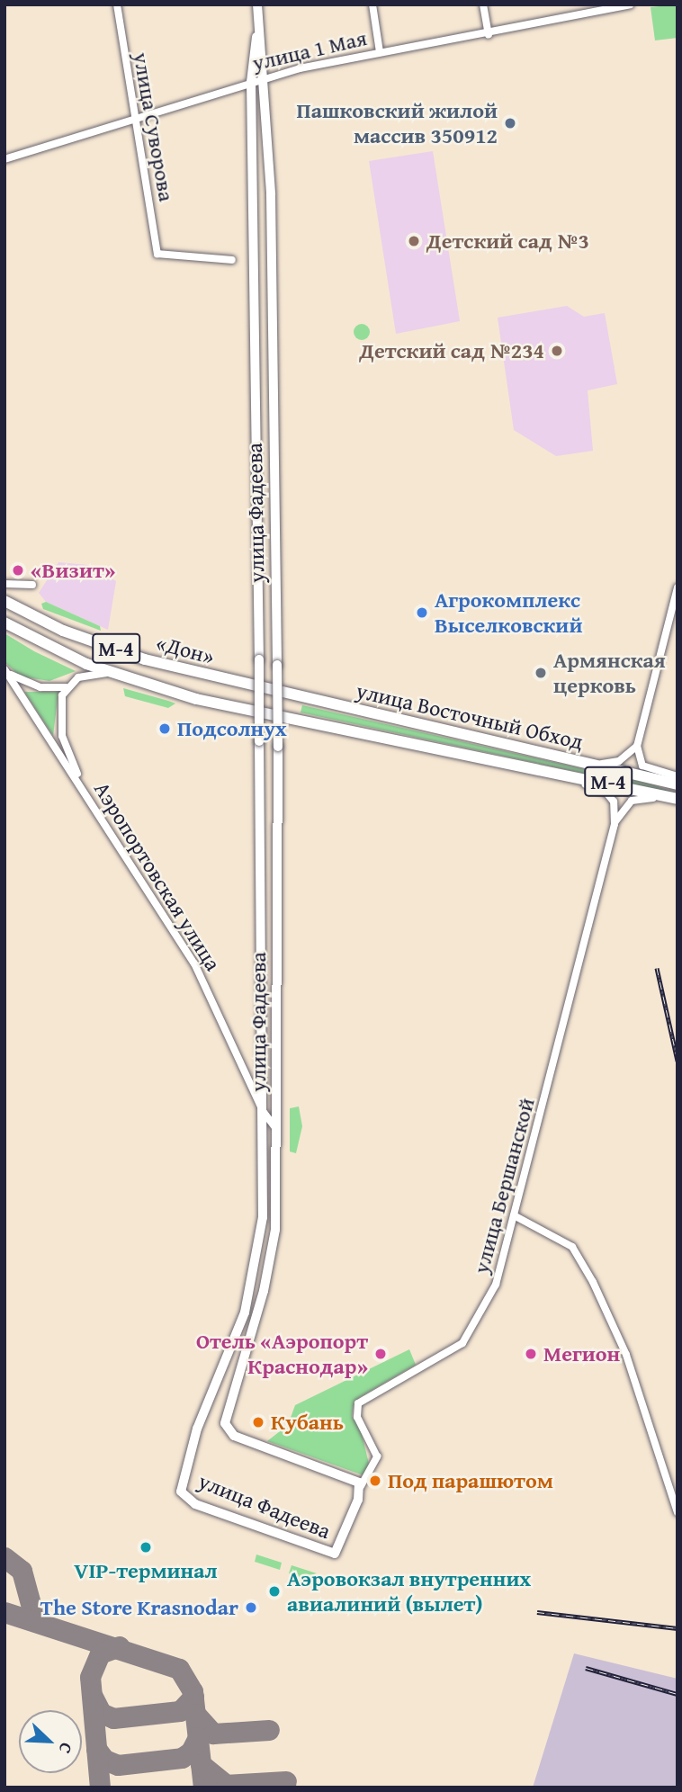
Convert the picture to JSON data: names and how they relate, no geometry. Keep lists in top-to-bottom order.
{
  "streets": {
    "highway": ["М-4", "«Дон»", "улица Восточный Обход"],
    "main road": ["улица Фадеева"],
    "street": [
      "улица 1 Мая",
      "улица Суворова",
      "Аэропортовская улица",
      "улица Бершанской"
    ]
  },
  "crossings": [
    ["улица 1 Мая", "улица Суворова"],
    ["улица 1 Мая", "улица Фадеева"],
    ["улица Фадеева", "Аэропортовская улица"],
    ["улица Фадеева", "улица Бершанской"],
    ["«Дон»", "улица Восточный Обход"],
    ["улица Восточный Обход", "улица Бершанской"]
  ],
  "places": [
    "Пашковский жилой массив 350912",
    "Детский сад №3",
    "Детский сад №234",
    "«Визит»",
    "Агрокомплекс Выселковский",
    "Армянская церковь",
    "Подсолнух",
    "Отель «Аэропорт Краснодар»",
    "Мегион",
    "Кубань",
    "Под парашютом",
    "VIP-терминал",
    "Аэровокзал внутренних авиалиний (вылет)",
    "The Store Krasnodar"
  ],
  "north": "bottom right"
}
